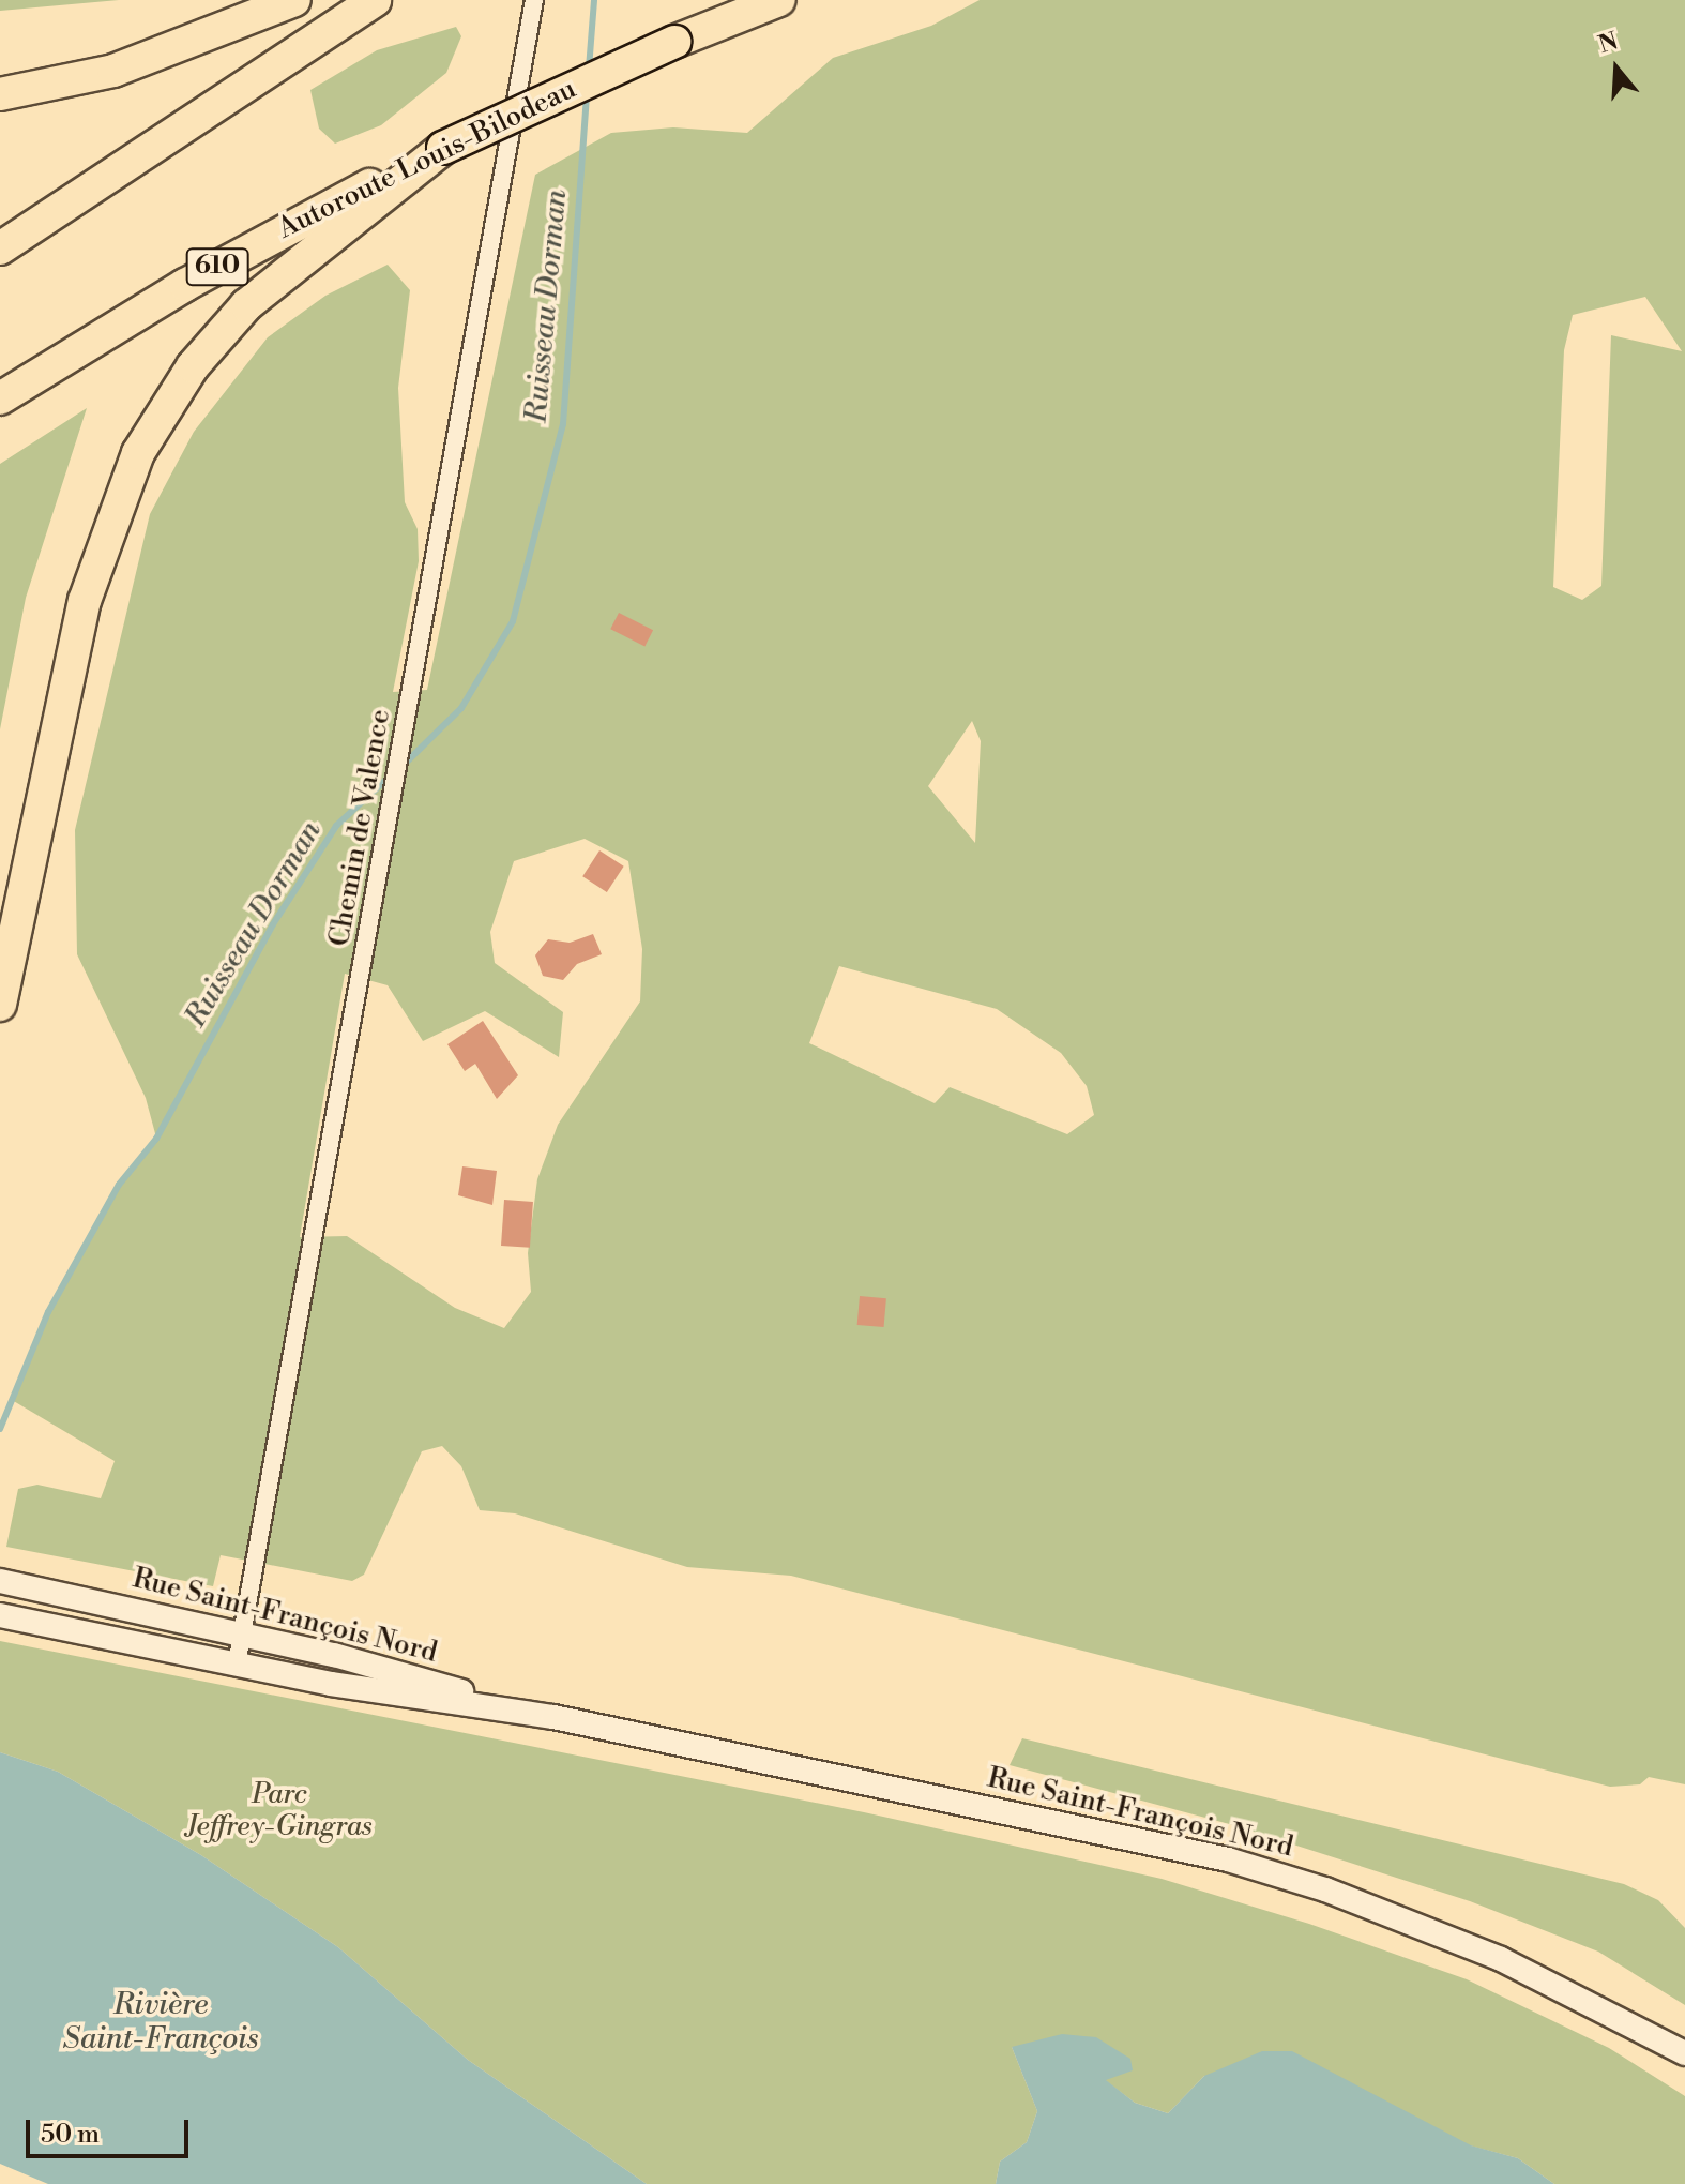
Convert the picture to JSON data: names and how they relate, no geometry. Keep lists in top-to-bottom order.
{
  "streets": {
    "highway": ["Autoroute Louis-Bilodeau", "610"],
    "street": ["Chemin de Valence", "Rue Saint-François Nord"]
  },
  "crossings": [
    ["Chemin de Valence", "Rue Saint-François Nord"]
  ],
  "water": ["Ruisseau Dorman", "Rivière Saint-François"],
  "parks": ["Parc Jeffrey-Gingras"],
  "scale_bar": "50 m",
  "north": "top"
}
